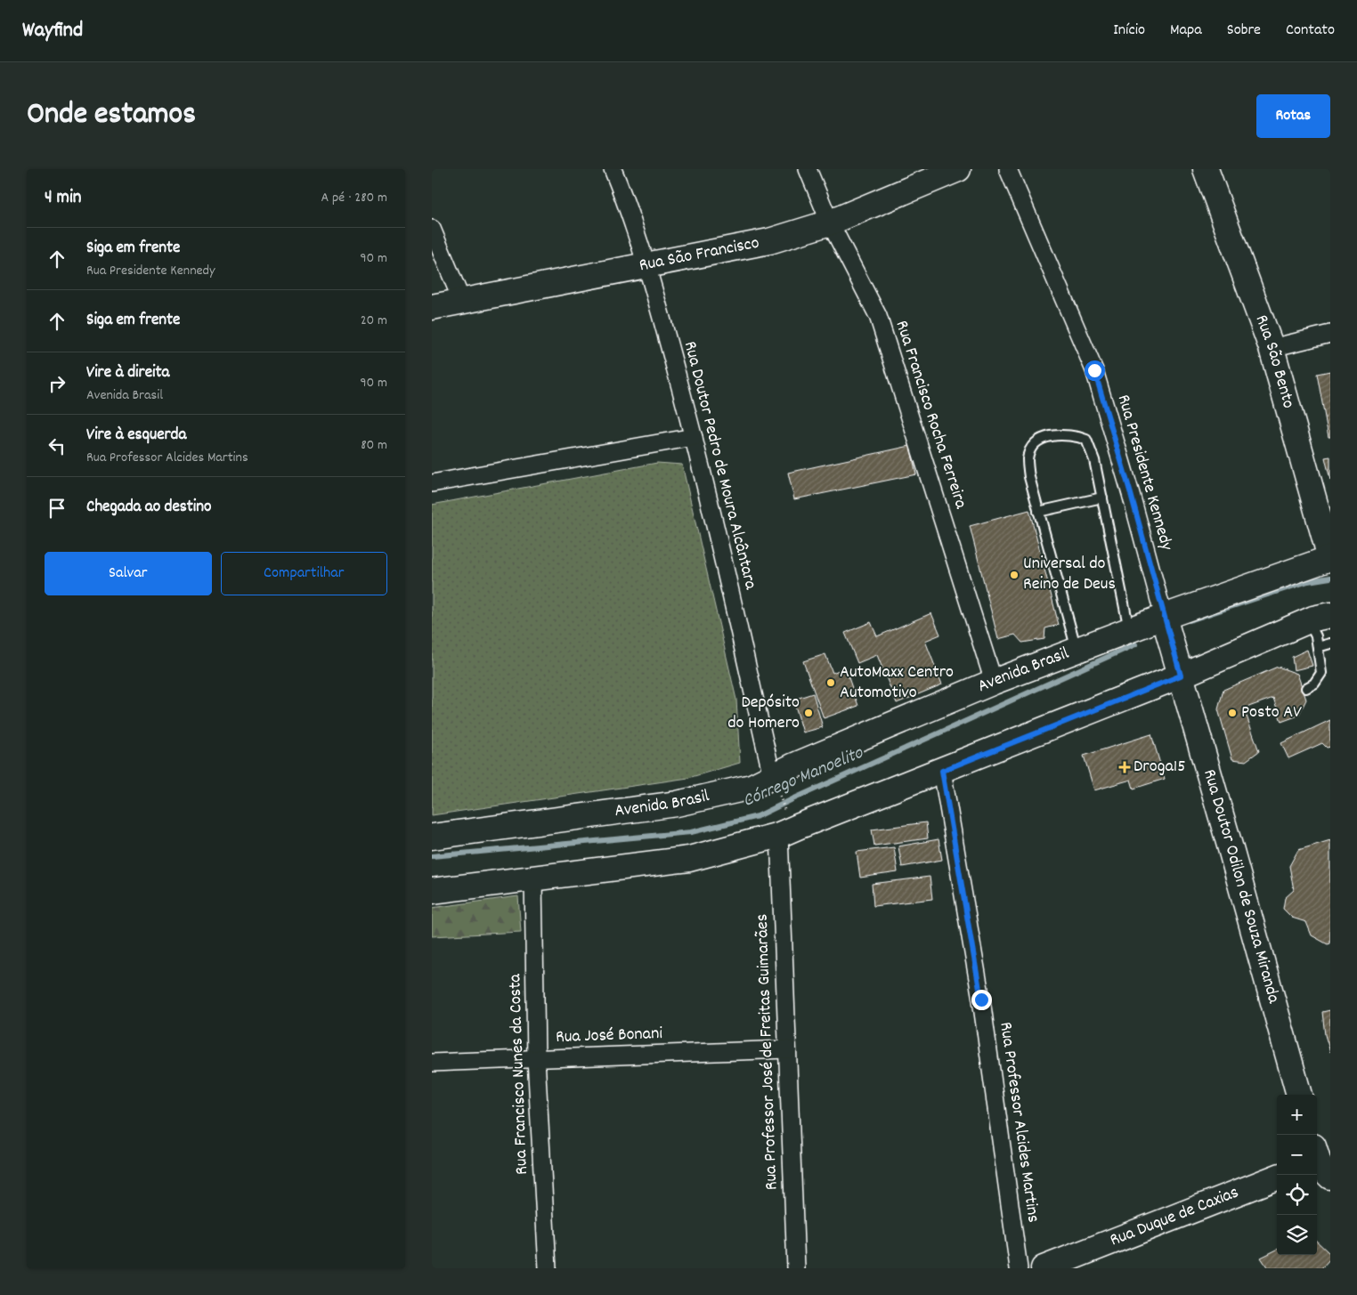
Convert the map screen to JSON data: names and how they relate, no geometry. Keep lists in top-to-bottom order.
{
  "streets": {
    "main road": [
      "Rua São Francisco",
      "Rua São Bento",
      "Avenida Brasil",
      "Rua Doutor Odilon de Souza Miranda",
      "Rua Duque de Caxias"
    ],
    "street": [
      "Rua Francisco Rocha Ferreira",
      "Rua Doutor Pedro de Moura Alcântara",
      "Rua Presidente Kennedy",
      "Rua José Bonani",
      "Rua Professor José de Freitas Guimarães",
      "Rua Francisco Nunes da Costa",
      "Rua Professor Alcides Martins"
    ]
  },
  "crossings": [
    ["Rua São Francisco", "Rua Francisco Rocha Ferreira"],
    ["Rua São Francisco", "Rua Doutor Pedro de Moura Alcântara"],
    ["Rua São Bento", "Avenida Brasil"],
    ["Rua Francisco Rocha Ferreira", "Avenida Brasil"],
    ["Rua Doutor Pedro de Moura Alcântara", "Avenida Brasil"],
    ["Rua Presidente Kennedy", "Avenida Brasil"],
    ["Rua Presidente Kennedy", "Rua Doutor Odilon de Souza Miranda"],
    ["Avenida Brasil", "Rua Doutor Odilon de Souza Miranda"],
    ["Rua José Bonani", "Rua Professor José de Freitas Guimarães"],
    ["Rua José Bonani", "Rua Francisco Nunes da Costa"]
  ],
  "water": ["Córrego Manoelito"],
  "places": {
    "other": [
      "Universal do Reino de Deus",
      "AutoMaxx Centro Automotivo",
      "Depósito do Homero",
      "Posto AV"
    ],
    "health": ["Droga15"]
  },
  "page": {
    "header": "Wayfind",
    "nav": [
      "Início",
      "Mapa",
      "Sobre",
      "Contato"
    ],
    "title": "Onde estamos",
    "buttons": [
      "Rotas",
      ["Salvar", "Compartilhar"]
    ],
    "heading": ["4 min", "A pé · 280 m"],
    "list": [
      ["Siga em frente", "Rua Presidente Kennedy", "90 m"],
      ["Siga em frente", "20 m"],
      ["Vire à direita", "Avenida Brasil", "90 m"],
      ["Vire à esquerda", "Rua Professor Alcides Martins", "80 m"],
      "Chegada ao destino"
    ],
    "map_buttons": ["+", "−"]
  }
}
